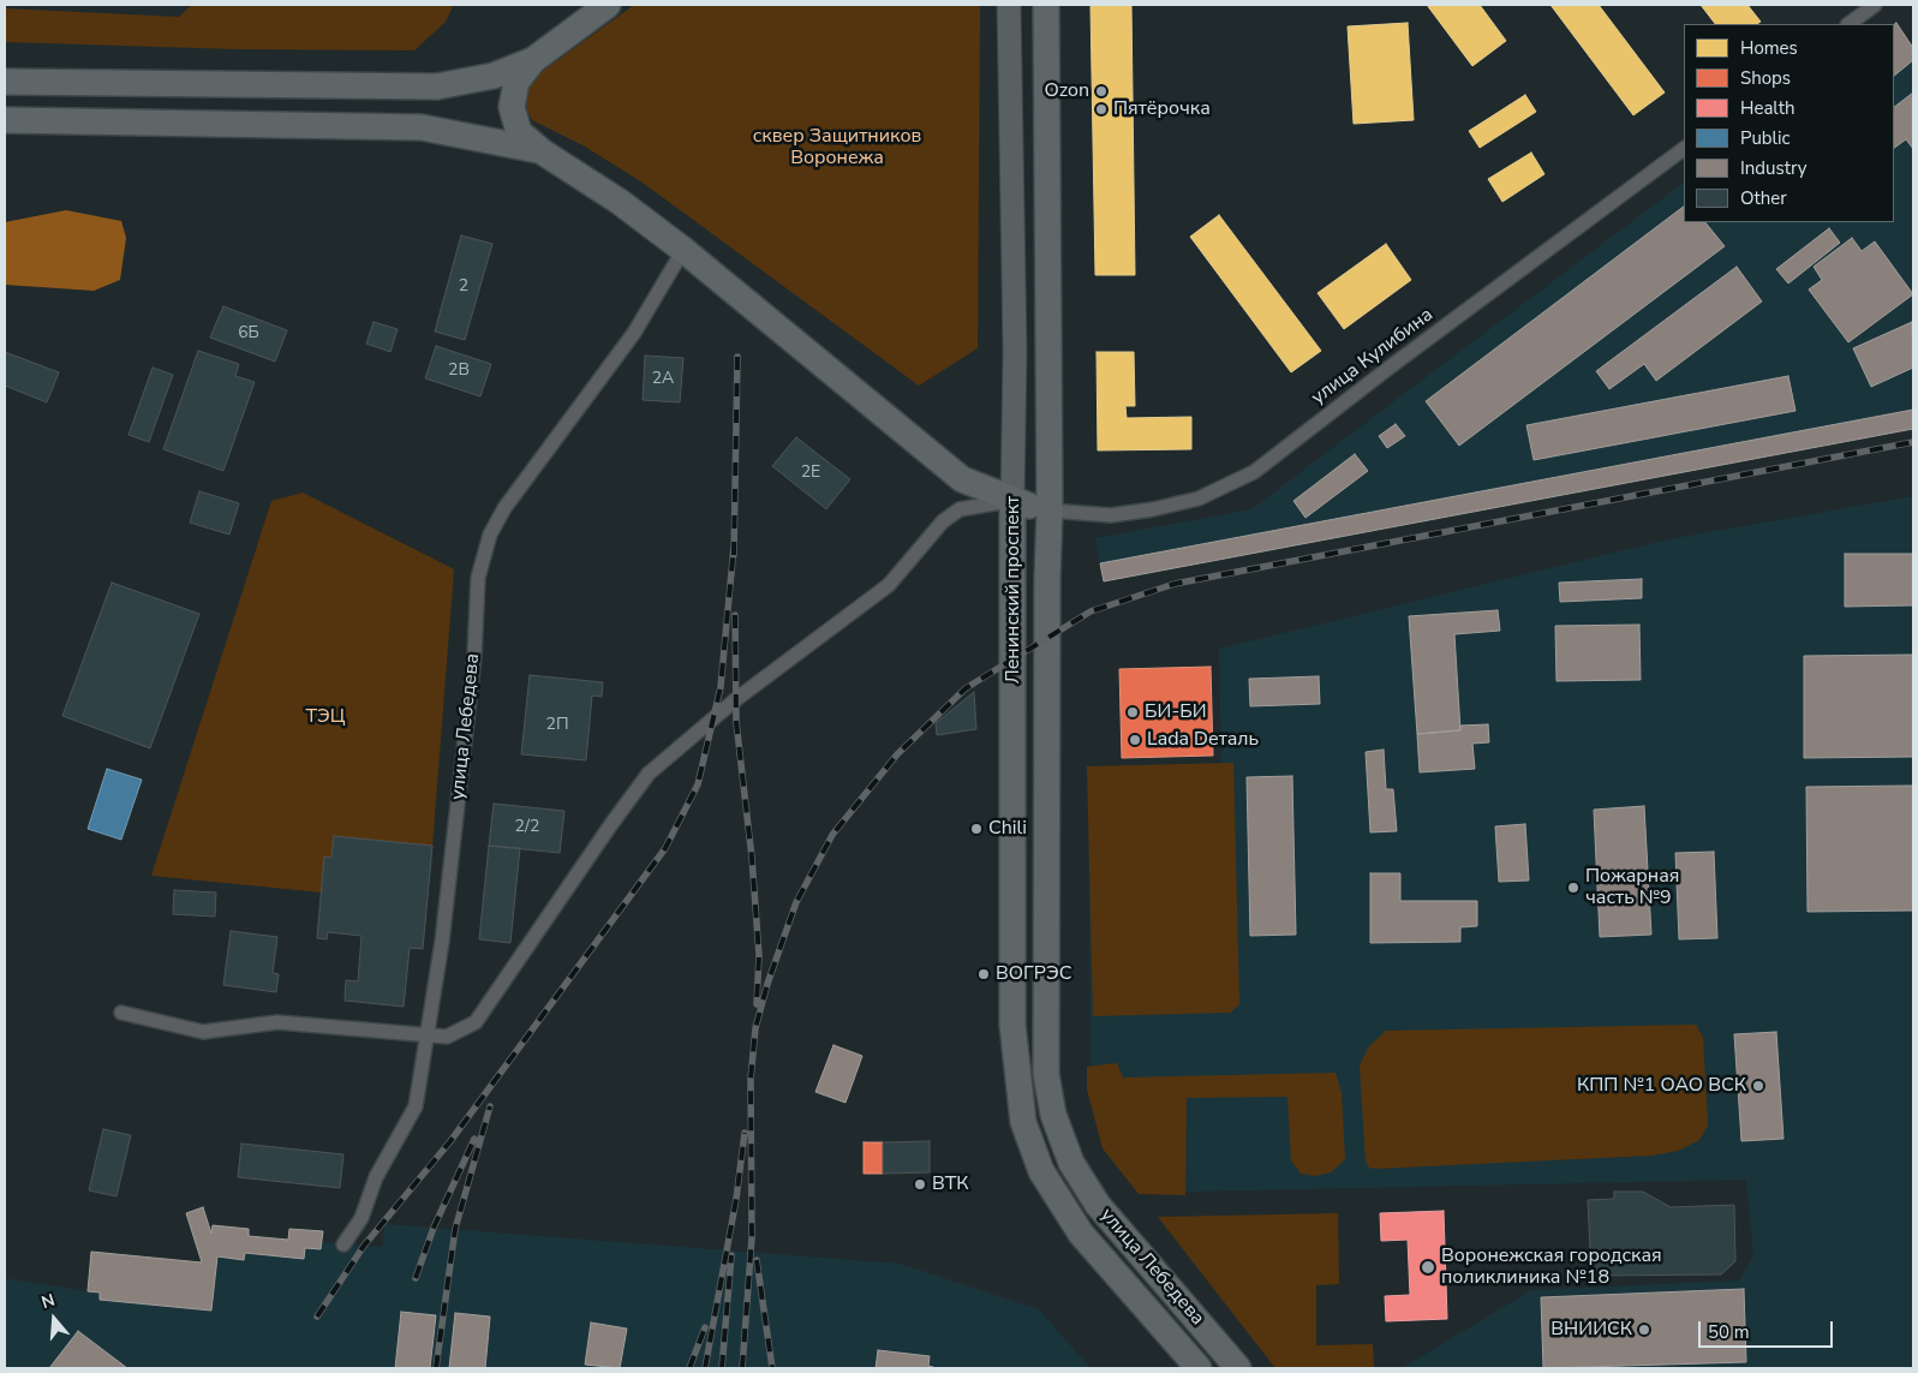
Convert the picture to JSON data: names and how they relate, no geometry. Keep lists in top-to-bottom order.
{
  "streets": {
    "highway": ["Ленинский проспект", "улица Лебедева"],
    "street": ["улица Кулибина"]
  },
  "crossings": [
    ["улица Кулибина", "Ленинский проспект"],
    ["Ленинский проспект", "улица Лебедева"]
  ],
  "parks": ["сквер Защитников Воронежа", "ТЭЦ"],
  "places": [
    "Ozon",
    "Пятёрочка",
    "БИ-БИ",
    "Lada Dеталь",
    "Chili",
    "Пожарная часть №9",
    "ВОГРЭС",
    "КПП №1 ОАО ВСК",
    "ВТК",
    "Воронежская городская поликлиника №18",
    "ВНИИСК"
  ],
  "house_numbers": [
    "2",
    "6Б",
    "2В",
    "2А",
    "2Е",
    "2П",
    "2/2"
  ],
  "legend": [
    "Homes",
    "Shops",
    "Health",
    "Public",
    "Industry",
    "Other"
  ],
  "scale_bar": "50 m",
  "north": "top"
}
